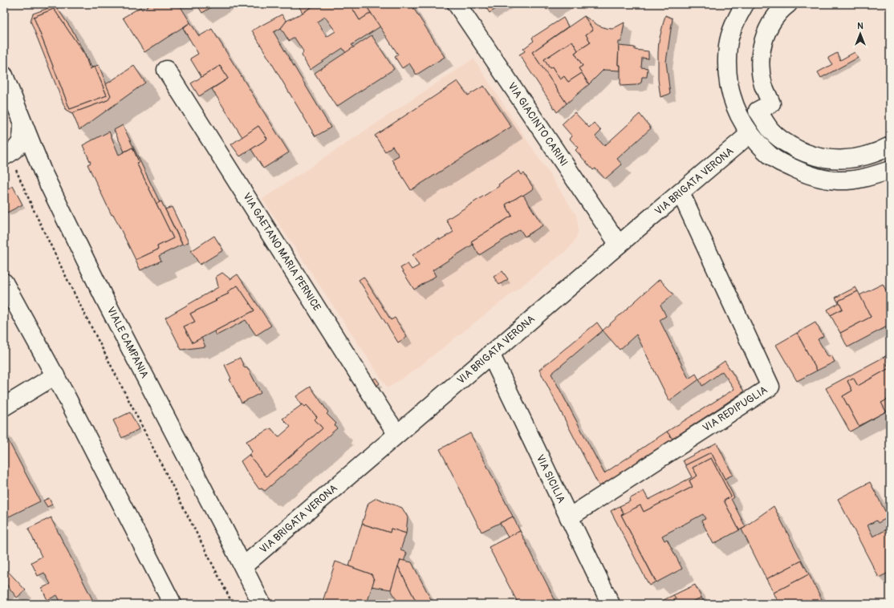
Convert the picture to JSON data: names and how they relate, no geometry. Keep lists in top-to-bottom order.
{
  "streets": {
    "street": [
      "VIA GIACINTO CARINI",
      "VIA BRIGATA VERONA",
      "VIA GAETANO MARIA PERNICE",
      "VIALE CAMPANIA",
      "VIA REDIPUGLIA",
      "VIA SICILIA"
    ]
  },
  "crossings": [
    ["VIA GIACINTO CARINI", "VIA BRIGATA VERONA"],
    ["VIA BRIGATA VERONA", "VIA GAETANO MARIA PERNICE"],
    ["VIA BRIGATA VERONA", "VIALE CAMPANIA"],
    ["VIA BRIGATA VERONA", "VIA REDIPUGLIA"],
    ["VIA BRIGATA VERONA", "VIA SICILIA"],
    ["VIA REDIPUGLIA", "VIA SICILIA"]
  ],
  "north": "top"
}
